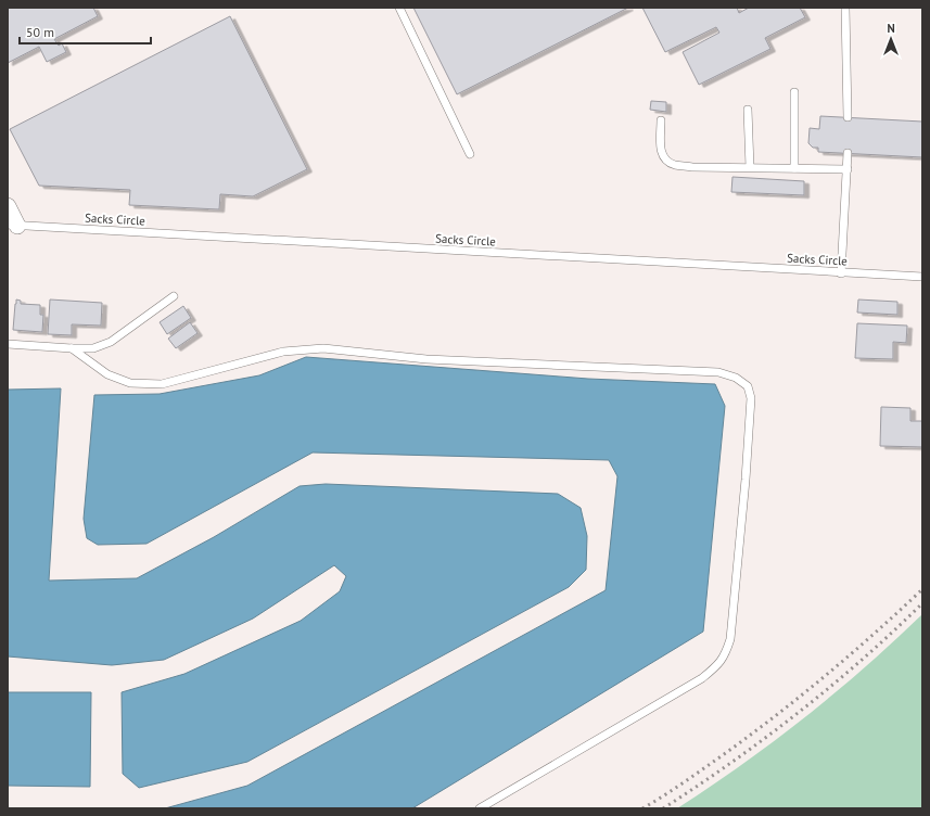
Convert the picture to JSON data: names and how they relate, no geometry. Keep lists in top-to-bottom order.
{
  "streets": {
    "lane": ["Sacks Circle"]
  },
  "scale_bar": "50 m",
  "north": "top"
}
